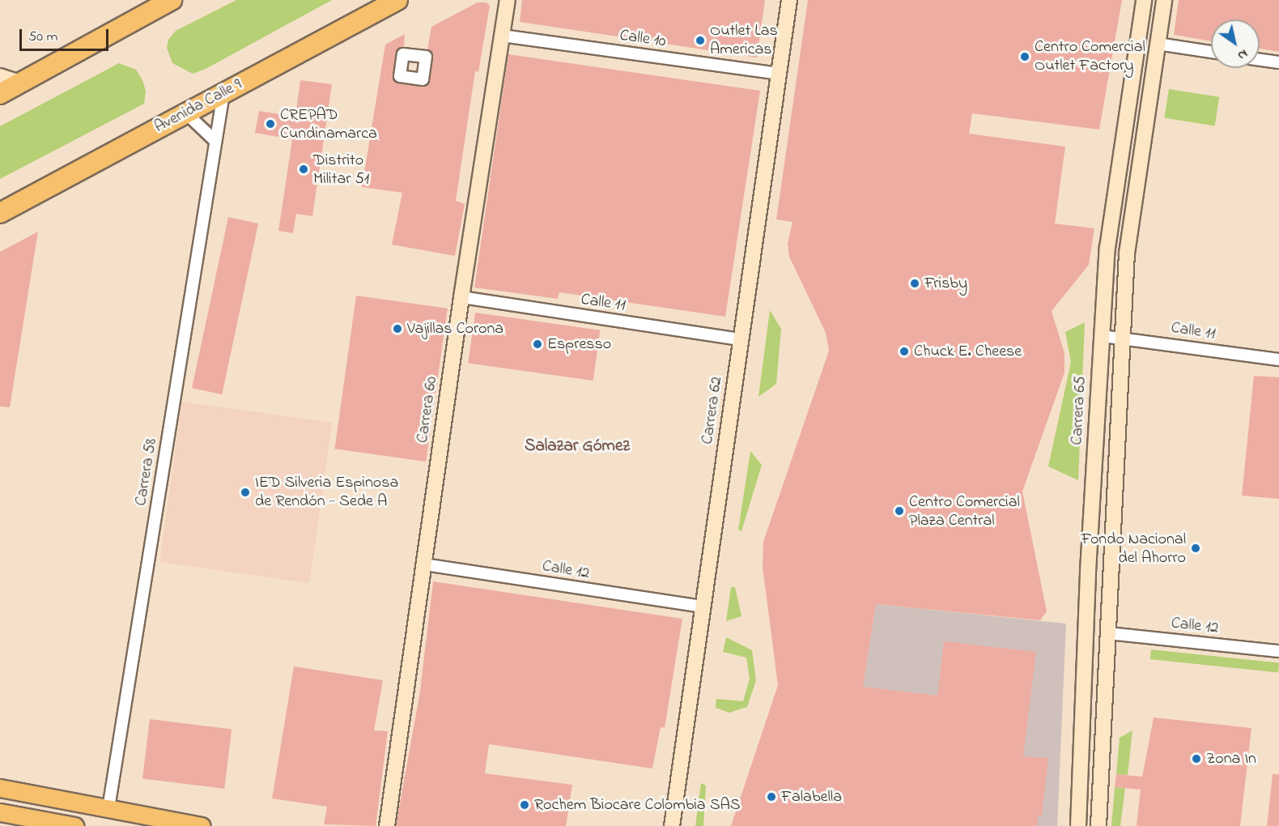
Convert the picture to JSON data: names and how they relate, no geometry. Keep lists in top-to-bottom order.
{
  "streets": {
    "highway": ["Avenida Calle 9"],
    "street": [
      "Calle 10",
      "Calle 11",
      "Carrera 60",
      "Carrera 62",
      "Carrera 65",
      "Carrera 58",
      "Calle 12"
    ]
  },
  "crossings": [
    ["Calle 10", "Carrera 60"],
    ["Calle 10", "Carrera 62"],
    ["Avenida Calle 9", "Carrera 58"],
    ["Calle 11", "Carrera 60"],
    ["Calle 11", "Carrera 62"],
    ["Calle 11", "Carrera 65"],
    ["Carrera 60", "Calle 12"],
    ["Carrera 62", "Calle 12"]
  ],
  "districts": ["Salazar Gómez"],
  "places": [
    "Outlet Las Americas",
    "Centro Comercial Outlet Factory",
    "CREPAD Cundinamarca",
    "Distrito Militar 51",
    "Frisby",
    "Vajillas Corona",
    "Espresso",
    "Chuck E. Cheese",
    "IED Silveria Espinosa de Rendón - Sede A",
    "Centro Comercial Plaza Central",
    "Fondo Nacional del Ahorro",
    "Zona In",
    "Falabella",
    "Rochem Biocare Colombia SAS"
  ],
  "scale_bar": "50 m",
  "north": "bottom right"
}
